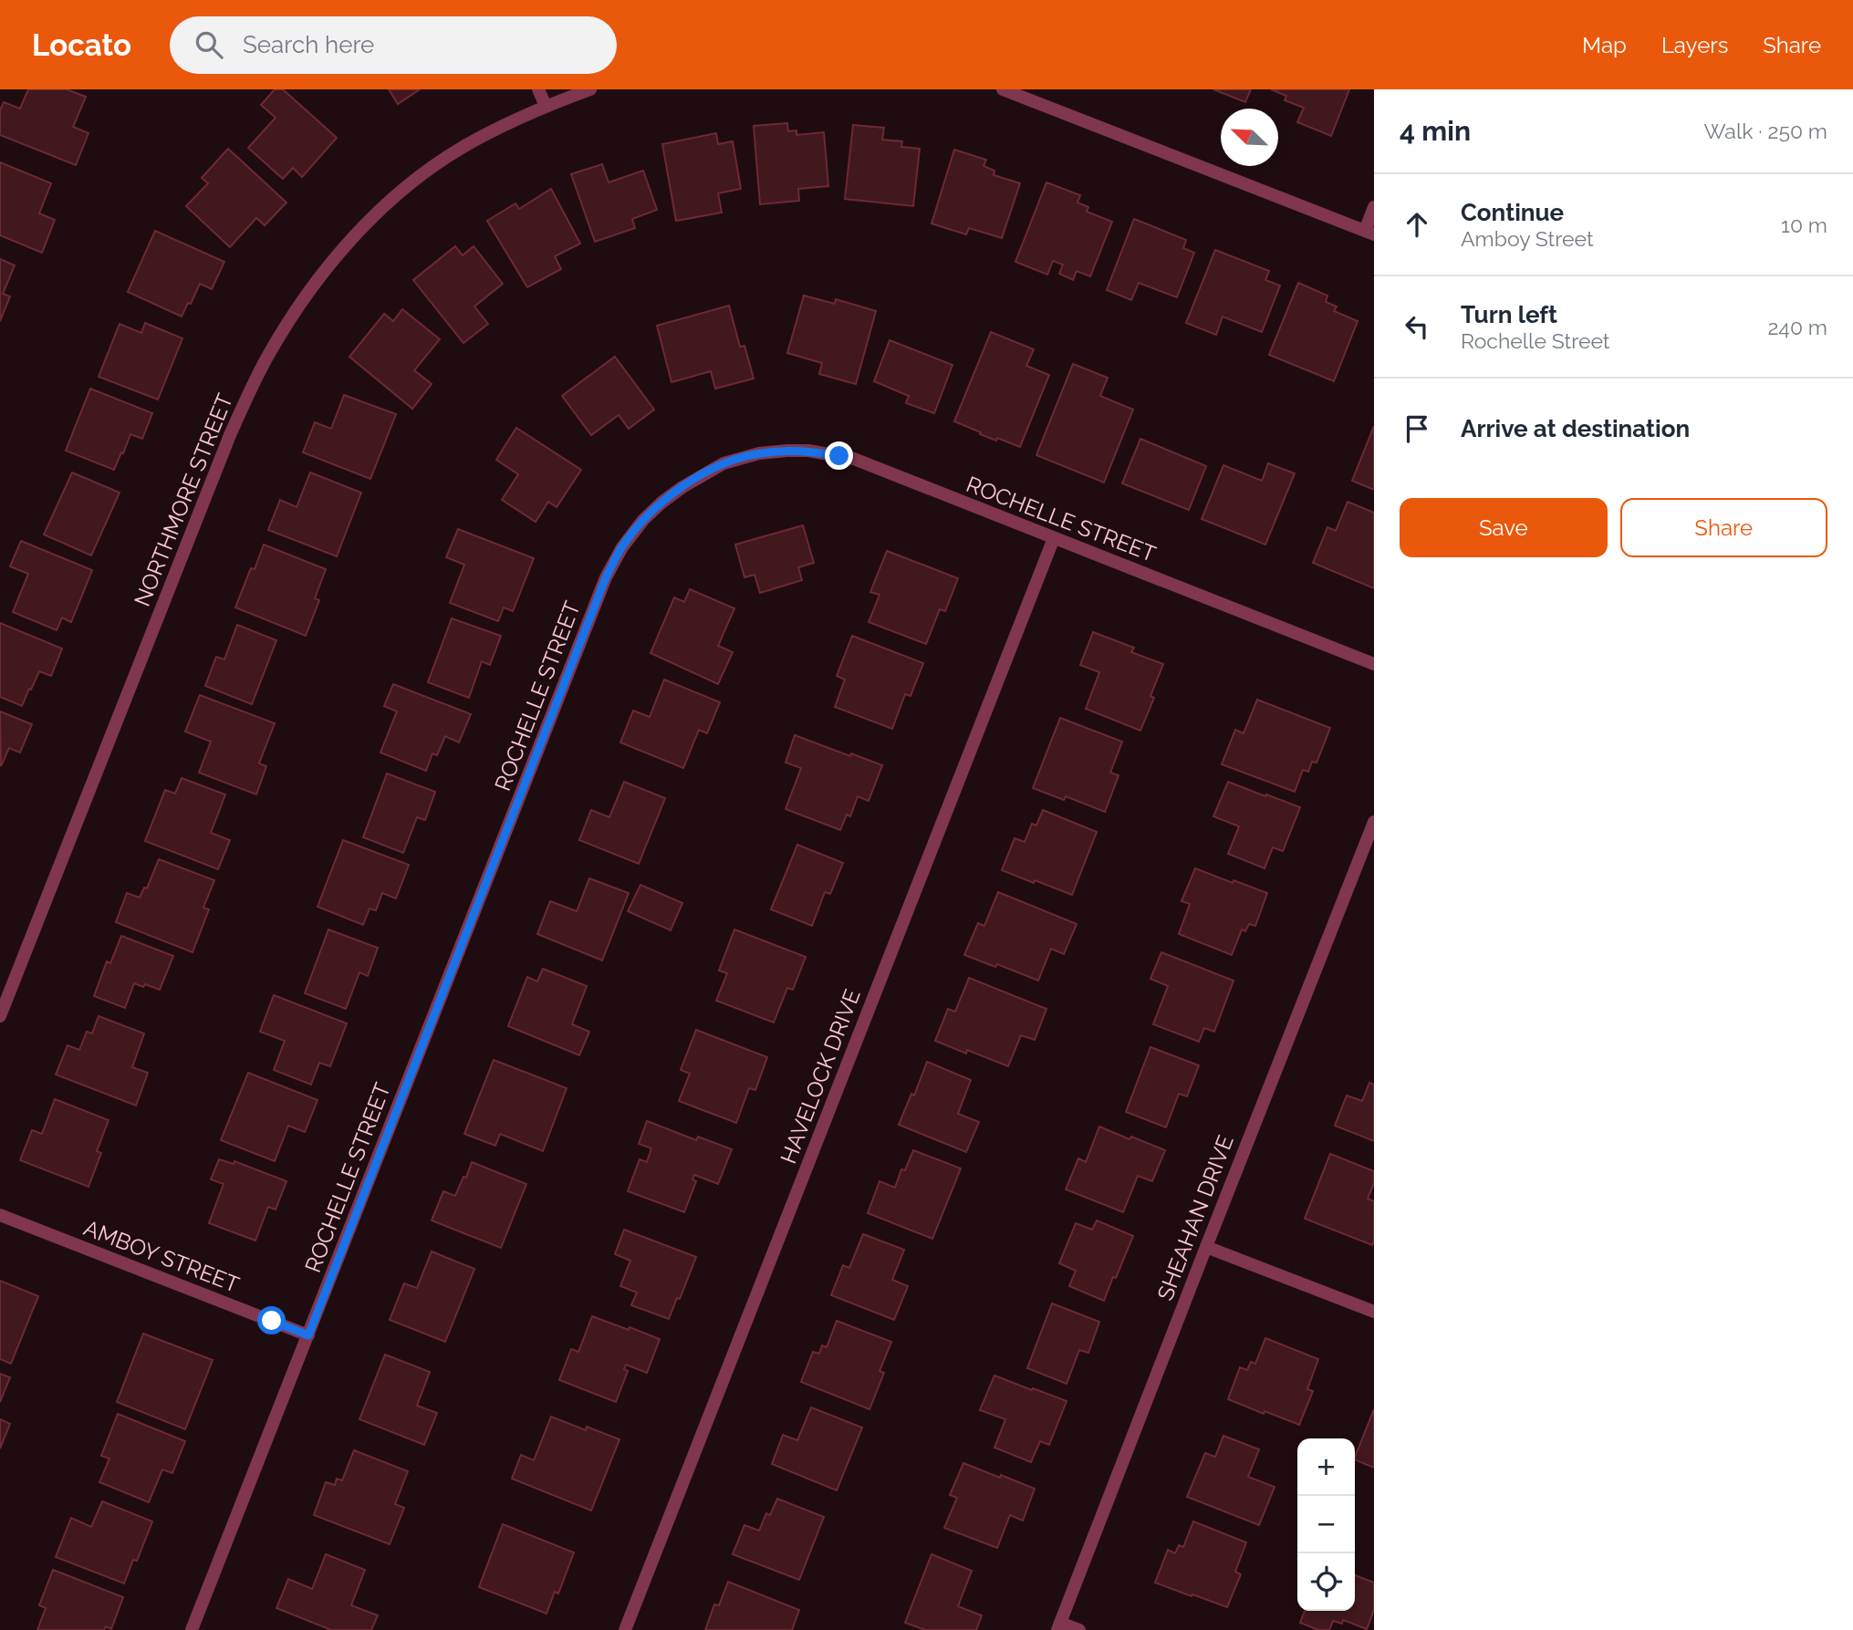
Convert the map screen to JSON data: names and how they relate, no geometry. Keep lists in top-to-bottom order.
{
  "streets": {
    "street": [
      "NORTHMORE STREET",
      "ROCHELLE STREET",
      "HAVELOCK DRIVE",
      "SHEAHAN DRIVE",
      "AMBOY STREET"
    ]
  },
  "crossings": [
    ["ROCHELLE STREET", "HAVELOCK DRIVE"],
    ["ROCHELLE STREET", "AMBOY STREET"]
  ],
  "north": "top left",
  "page": {
    "header": "Locato",
    "search": "Search here",
    "nav": ["Map", "Layers", "Share"],
    "heading": ["4 min", "Walk · 250 m"],
    "list": [
      ["Continue", "Amboy Street", "10 m"],
      ["Turn left", "Rochelle Street", "240 m"],
      "Arrive at destination"
    ],
    "buttons": ["Save", "Share"],
    "map_buttons": ["+", "−"]
  }
}
